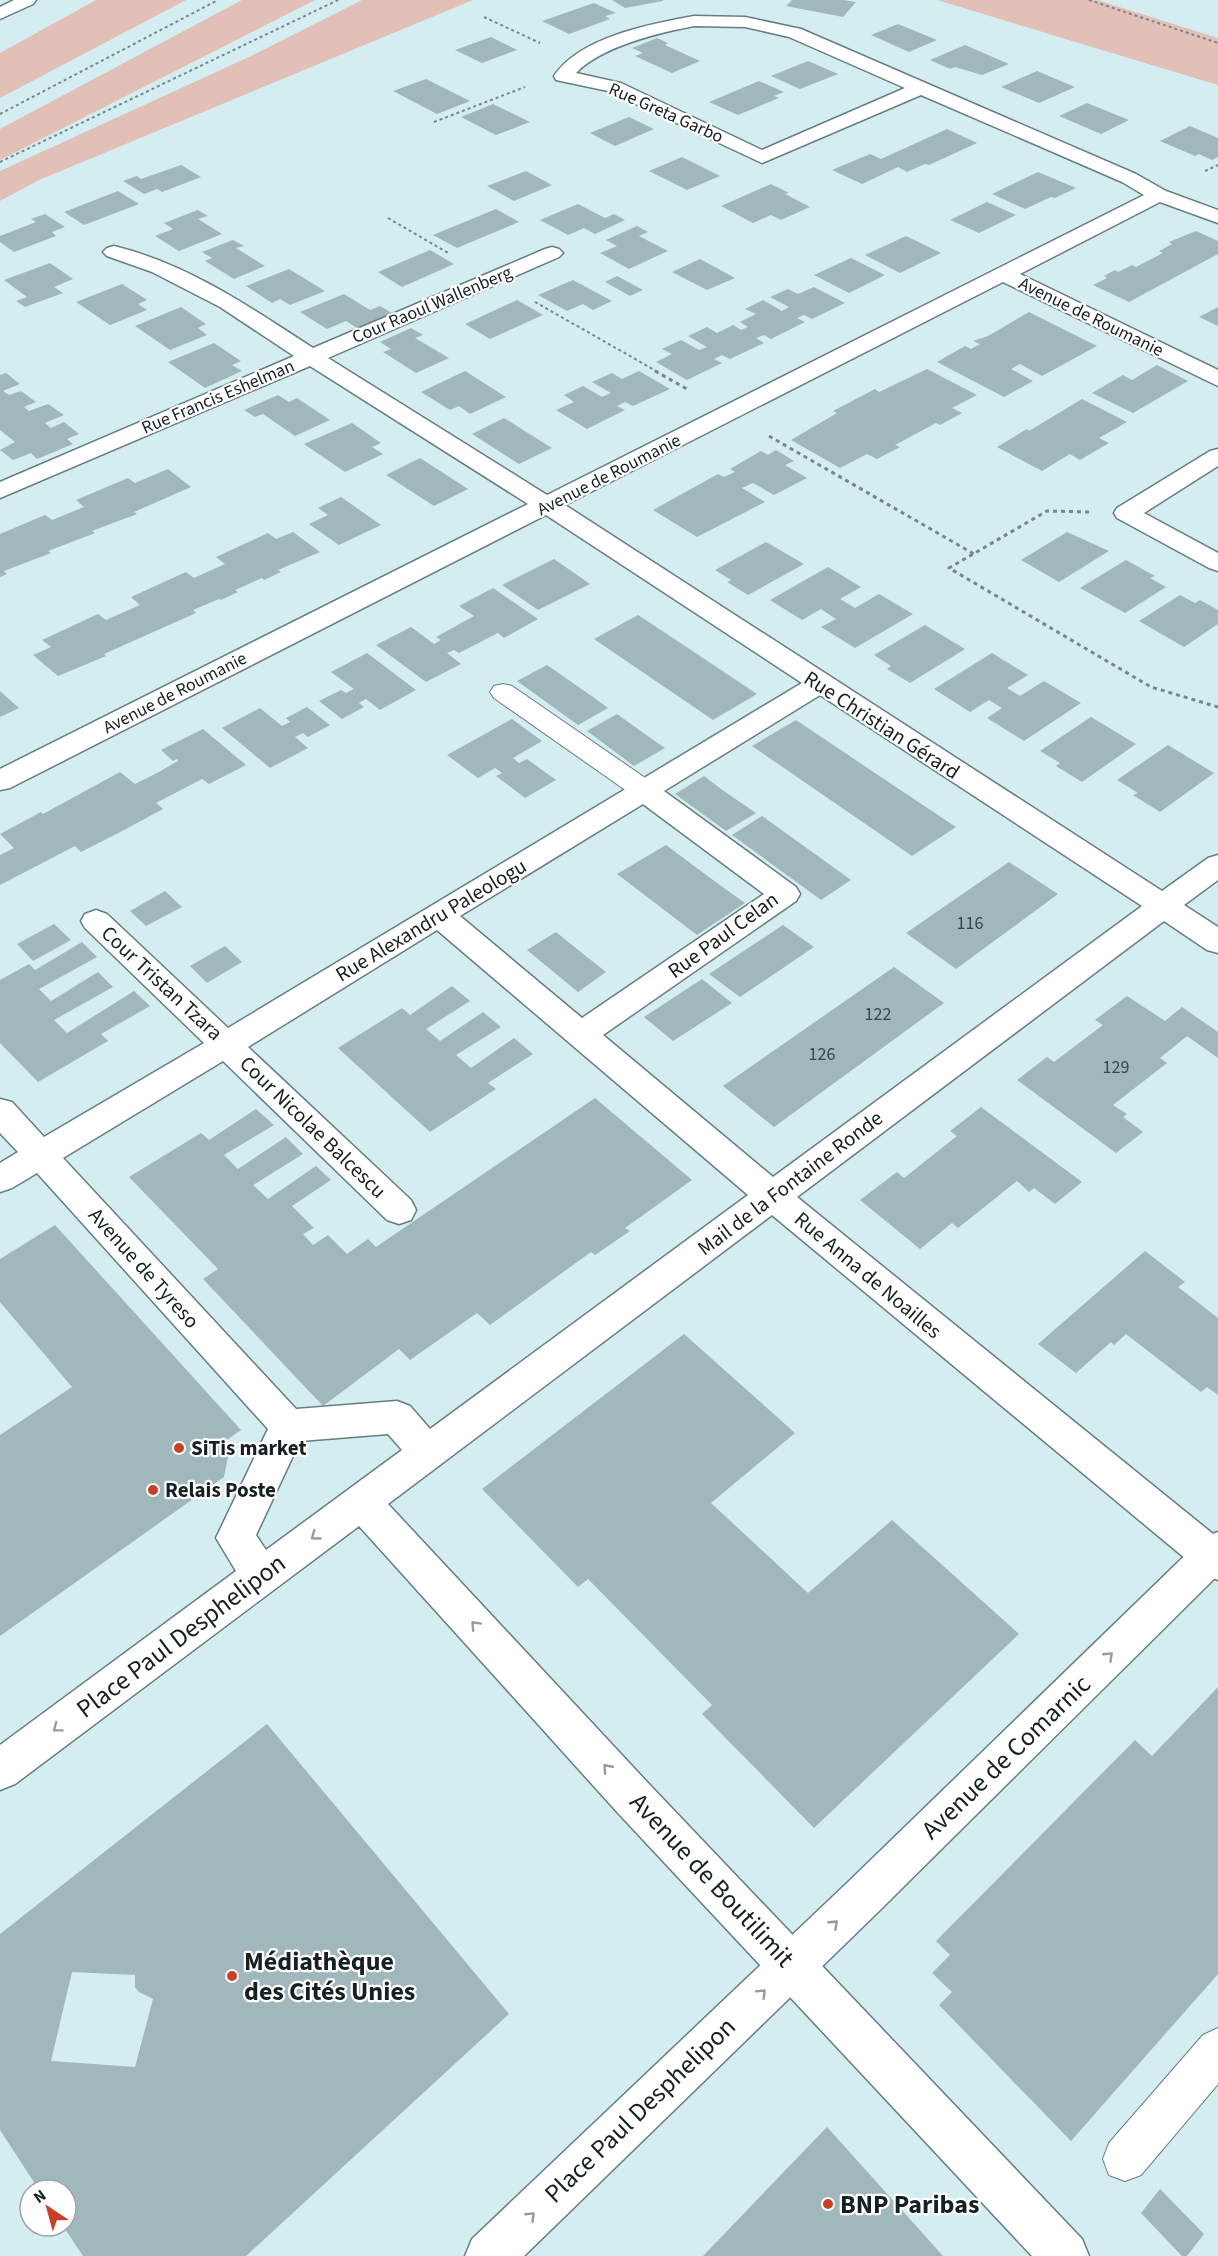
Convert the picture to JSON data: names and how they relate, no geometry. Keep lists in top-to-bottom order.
{
  "streets": {
    "street": [
      "Rue Greta Garbo",
      "Cour Raoul Wallenberg",
      "Avenue de Roumanie",
      "Rue Francis Eshelman",
      "Rue Christian Gérard",
      "Rue Alexandru Paleologu",
      "Rue Paul Celan",
      "Cour Tristan Tzara",
      "Cour Nicolae Balcescu",
      "Mail de la Fontaine Ronde",
      "Avenue de Tyreso",
      "Rue Anna de Noailles",
      "Place Paul Desphelipon",
      "Avenue de Comarnic",
      "Avenue de Boutilimit"
    ]
  },
  "crossings": [
    ["Cour Raoul Wallenberg", "Rue Francis Eshelman"],
    ["Avenue de Roumanie", "Rue Francis Eshelman"],
    ["Avenue de Roumanie", "Rue Christian Gérard"],
    ["Rue Francis Eshelman", "Rue Christian Gérard"],
    ["Rue Christian Gérard", "Rue Alexandru Paleologu"],
    ["Rue Christian Gérard", "Mail de la Fontaine Ronde"],
    ["Rue Alexandru Paleologu", "Rue Paul Celan"],
    ["Rue Alexandru Paleologu", "Cour Tristan Tzara"],
    ["Rue Alexandru Paleologu", "Cour Nicolae Balcescu"],
    ["Rue Alexandru Paleologu", "Avenue de Tyreso"],
    ["Rue Alexandru Paleologu", "Rue Anna de Noailles"],
    ["Rue Paul Celan", "Rue Anna de Noailles"],
    ["Cour Tristan Tzara", "Cour Nicolae Balcescu"],
    ["Mail de la Fontaine Ronde", "Rue Anna de Noailles"],
    ["Mail de la Fontaine Ronde", "Place Paul Desphelipon"],
    ["Mail de la Fontaine Ronde", "Avenue de Boutilimit"],
    ["Rue Anna de Noailles", "Avenue de Comarnic"],
    ["Place Paul Desphelipon", "Avenue de Comarnic"],
    ["Place Paul Desphelipon", "Avenue de Boutilimit"],
    ["Avenue de Comarnic", "Avenue de Boutilimit"]
  ],
  "one_way": ["Avenue de Comarnic", "Avenue de Boutilimit"],
  "places": [
    "SiTis market",
    "Relais Poste",
    "Médiathèque des Cités Unies",
    "BNP Paribas"
  ],
  "house_numbers": [
    "116",
    "122",
    "126",
    "129"
  ],
  "north": "top left"
}
